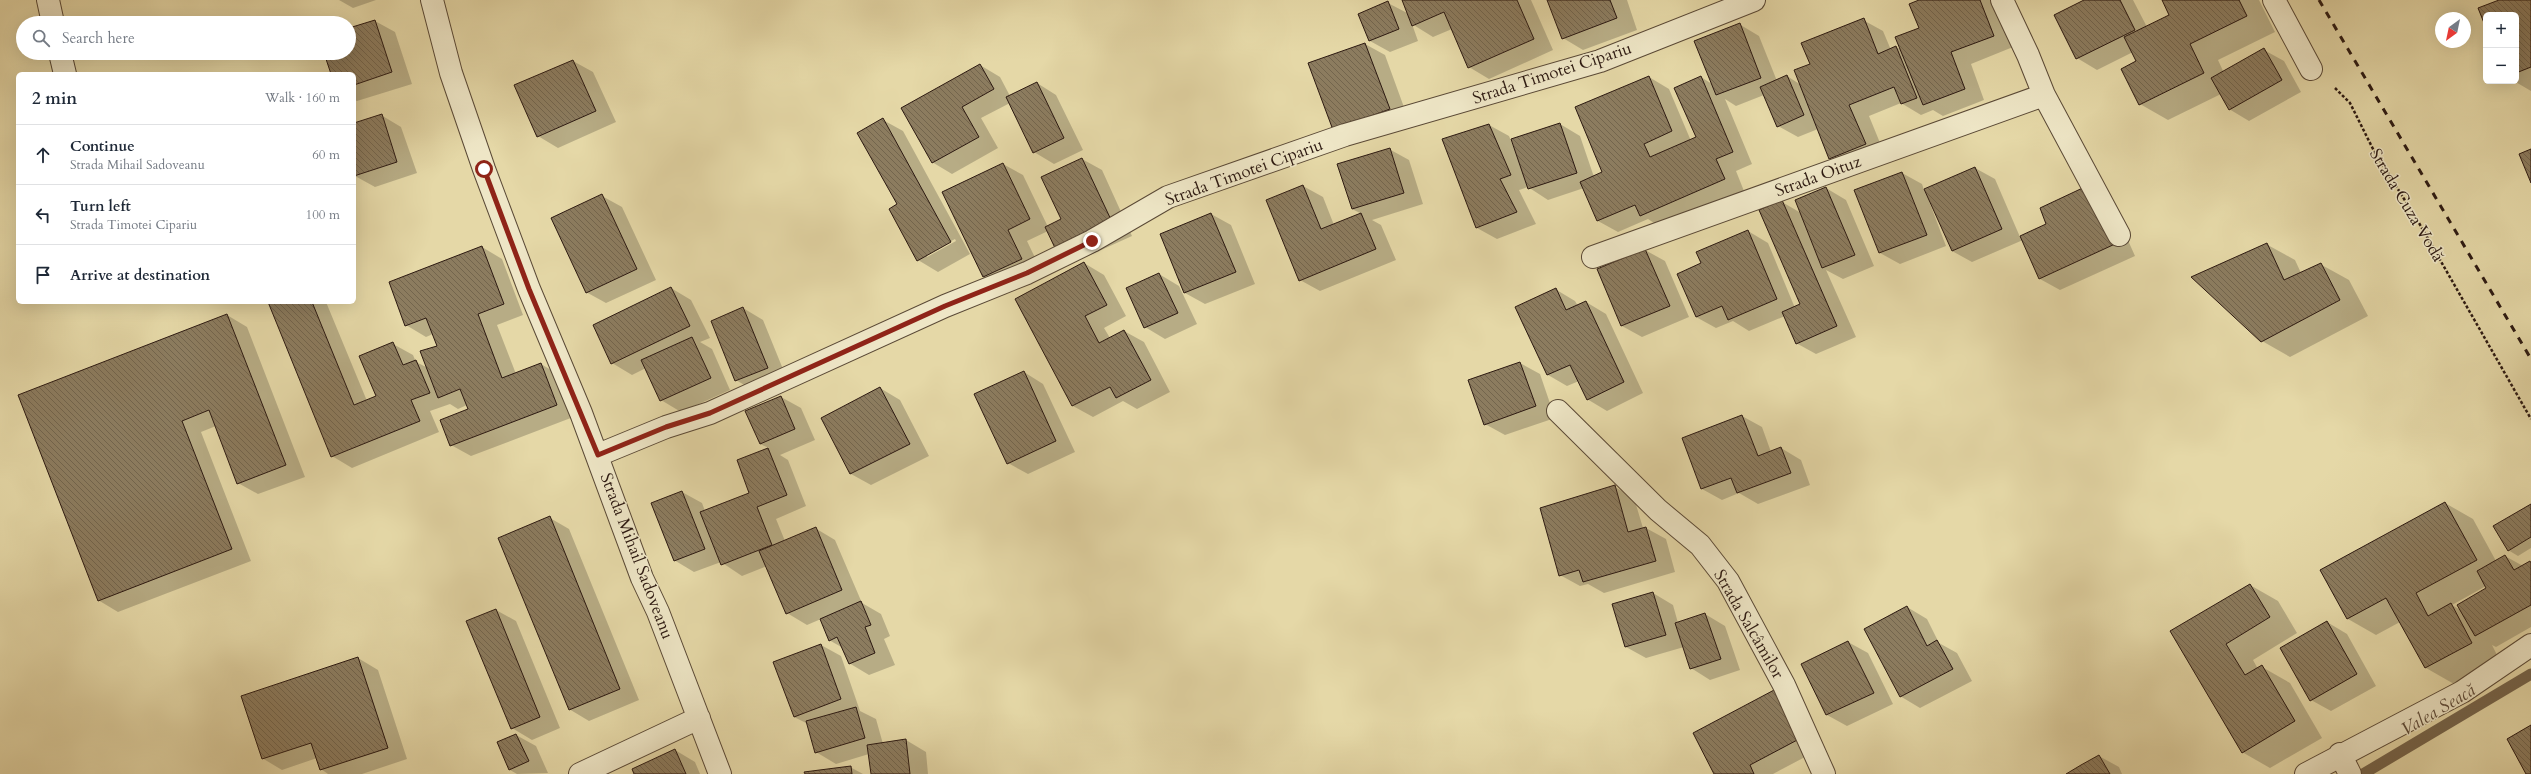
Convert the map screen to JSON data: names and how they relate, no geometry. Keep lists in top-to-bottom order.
{
  "streets": {
    "street": [
      "Strada Timotei Cipariu",
      "Strada Oituz",
      "Strada Mihail Sadoveanu",
      "Strada Salcâmilor"
    ],
    "path": ["Strada Cuza Vodă"]
  },
  "crossings": [
    ["Strada Timotei Cipariu", "Strada Mihail Sadoveanu"]
  ],
  "water": ["Valea Seacă"],
  "north": "bottom left",
  "page": {
    "map_buttons": ["+", "−"],
    "search": "Search here",
    "heading": ["2 min", "Walk · 160 m"],
    "list": [
      ["Continue", "Strada Mihail Sadoveanu", "60 m"],
      ["Turn left", "Strada Timotei Cipariu", "100 m"],
      "Arrive at destination"
    ]
  }
}
